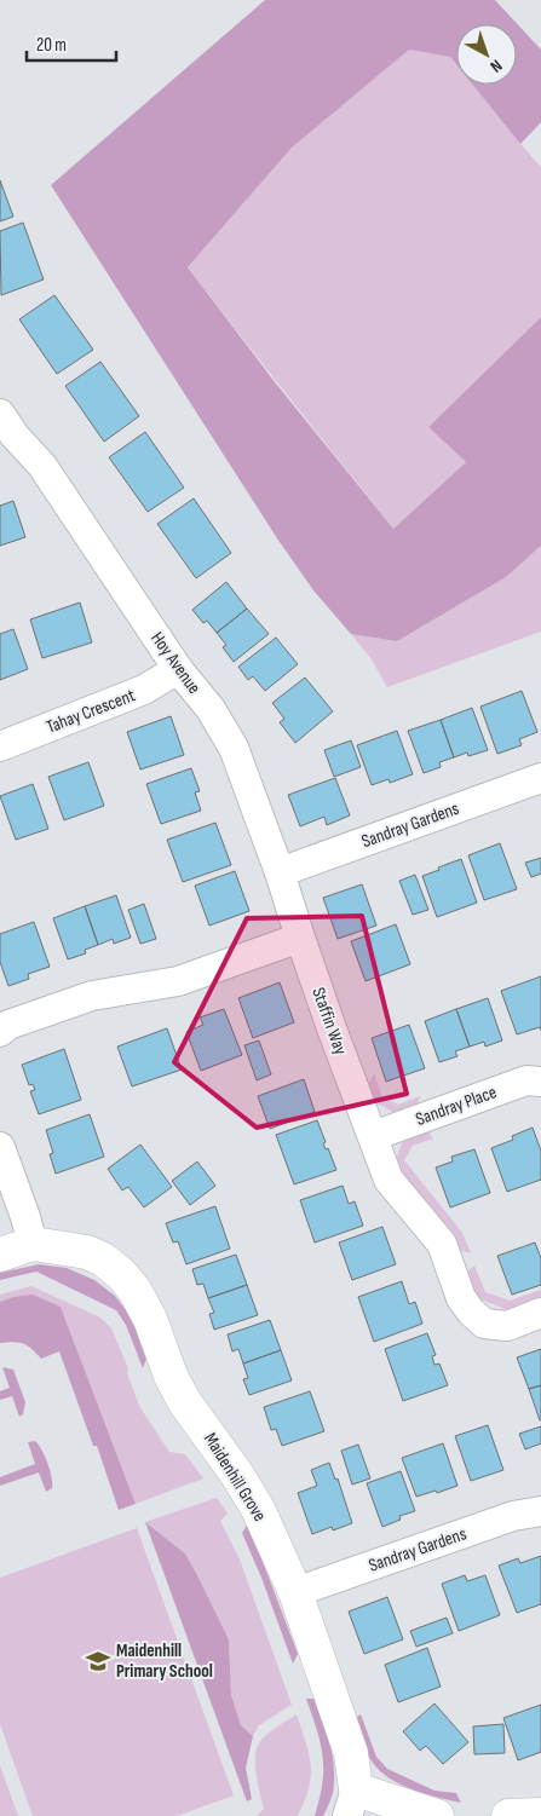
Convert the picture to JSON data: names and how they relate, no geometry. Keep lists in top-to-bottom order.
{
  "streets": {
    "street": [
      "Hoy Avenue",
      "Tahay Crescent",
      "Sandray Gardens",
      "Staffin Way",
      "Sandray Place",
      "Maidenhill Grove"
    ]
  },
  "crossings": [
    ["Hoy Avenue", "Tahay Crescent"],
    ["Hoy Avenue", "Sandray Gardens"],
    ["Hoy Avenue", "Staffin Way"],
    ["Sandray Gardens", "Maidenhill Grove"],
    ["Staffin Way", "Sandray Place"]
  ],
  "places": {
    "school or university": ["Maidenhill Primary School"]
  },
  "scale_bar": "20 m",
  "north": "bottom right"
}
